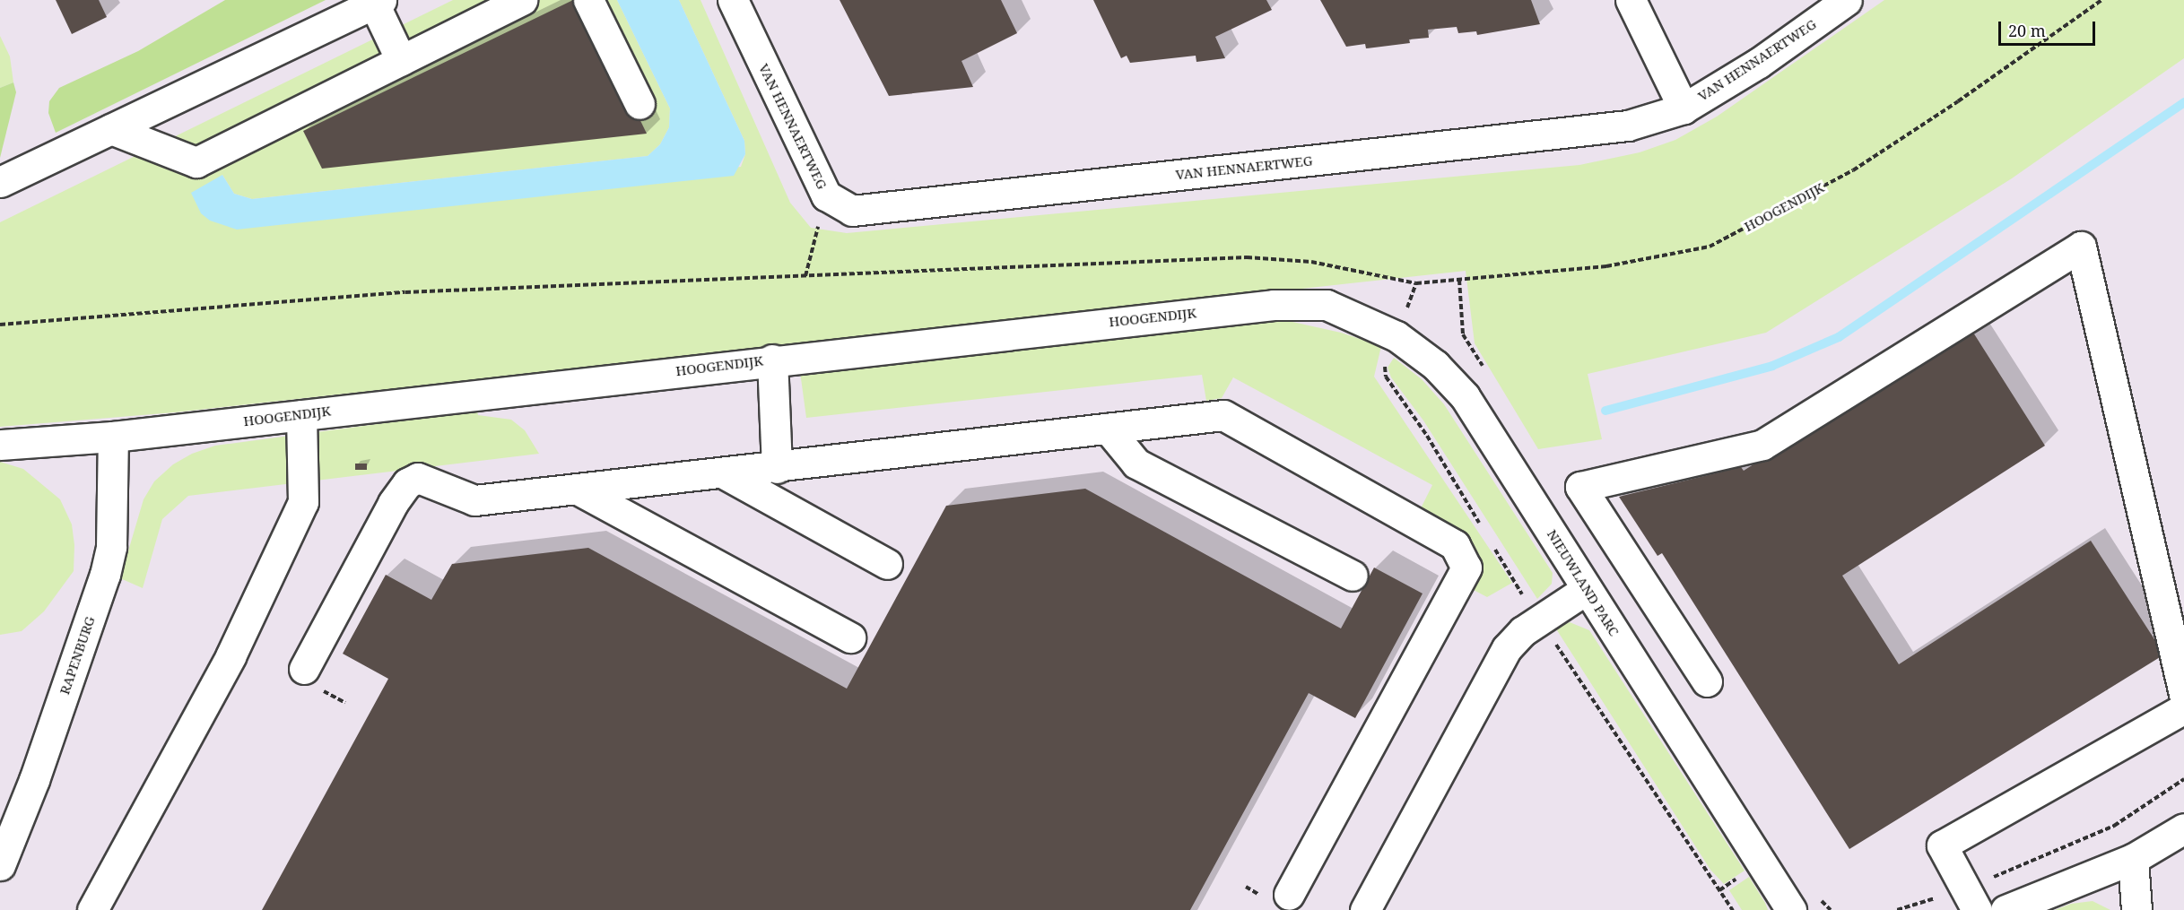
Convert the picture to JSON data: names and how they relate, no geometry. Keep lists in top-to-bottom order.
{
  "streets": {
    "street": [
      "VAN HENNAERTWEG",
      "HOOGENDIJK",
      "NIEUWLAND PARC",
      "RAPENBURG"
    ]
  },
  "crossings": [
    ["HOOGENDIJK", "NIEUWLAND PARC"],
    ["HOOGENDIJK", "RAPENBURG"]
  ],
  "scale_bar": "20 m"
}
